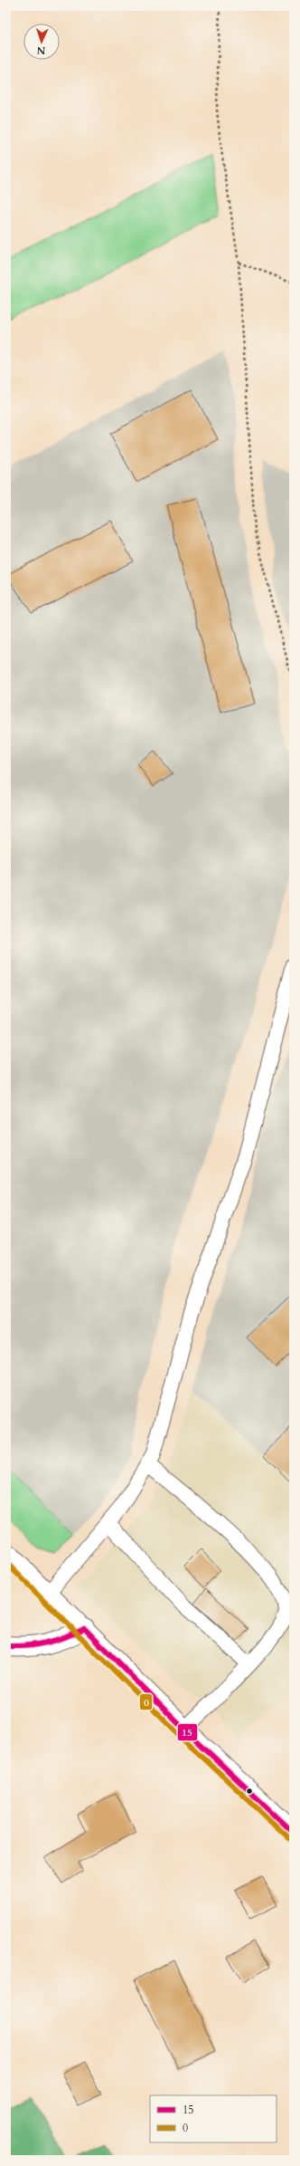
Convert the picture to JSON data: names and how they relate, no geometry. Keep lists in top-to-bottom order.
{
  "lines": ["transit line 0", "transit line 15"],
  "legend": ["15", "0"],
  "north": "bottom"
}
